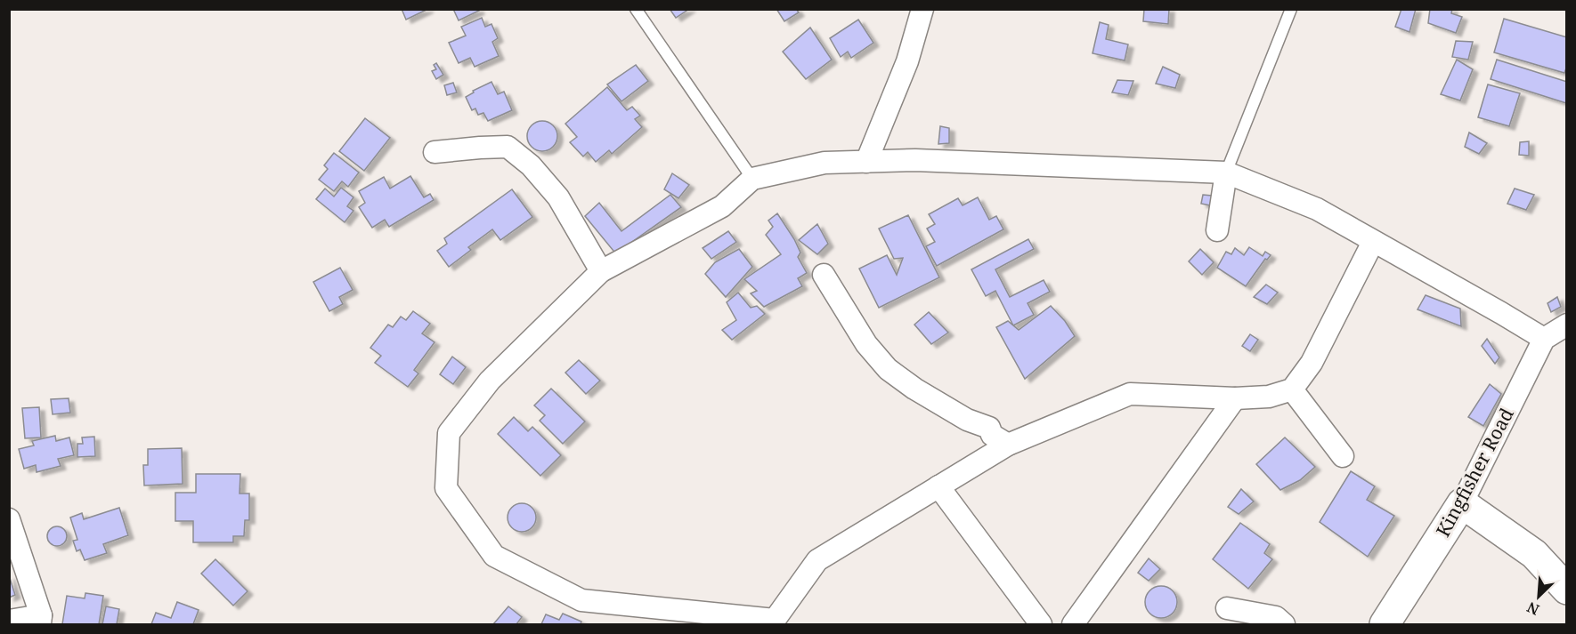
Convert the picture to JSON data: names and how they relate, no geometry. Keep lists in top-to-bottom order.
{
  "streets": {
    "street": ["Kingfisher Road"]
  },
  "north": "bottom left"
}
